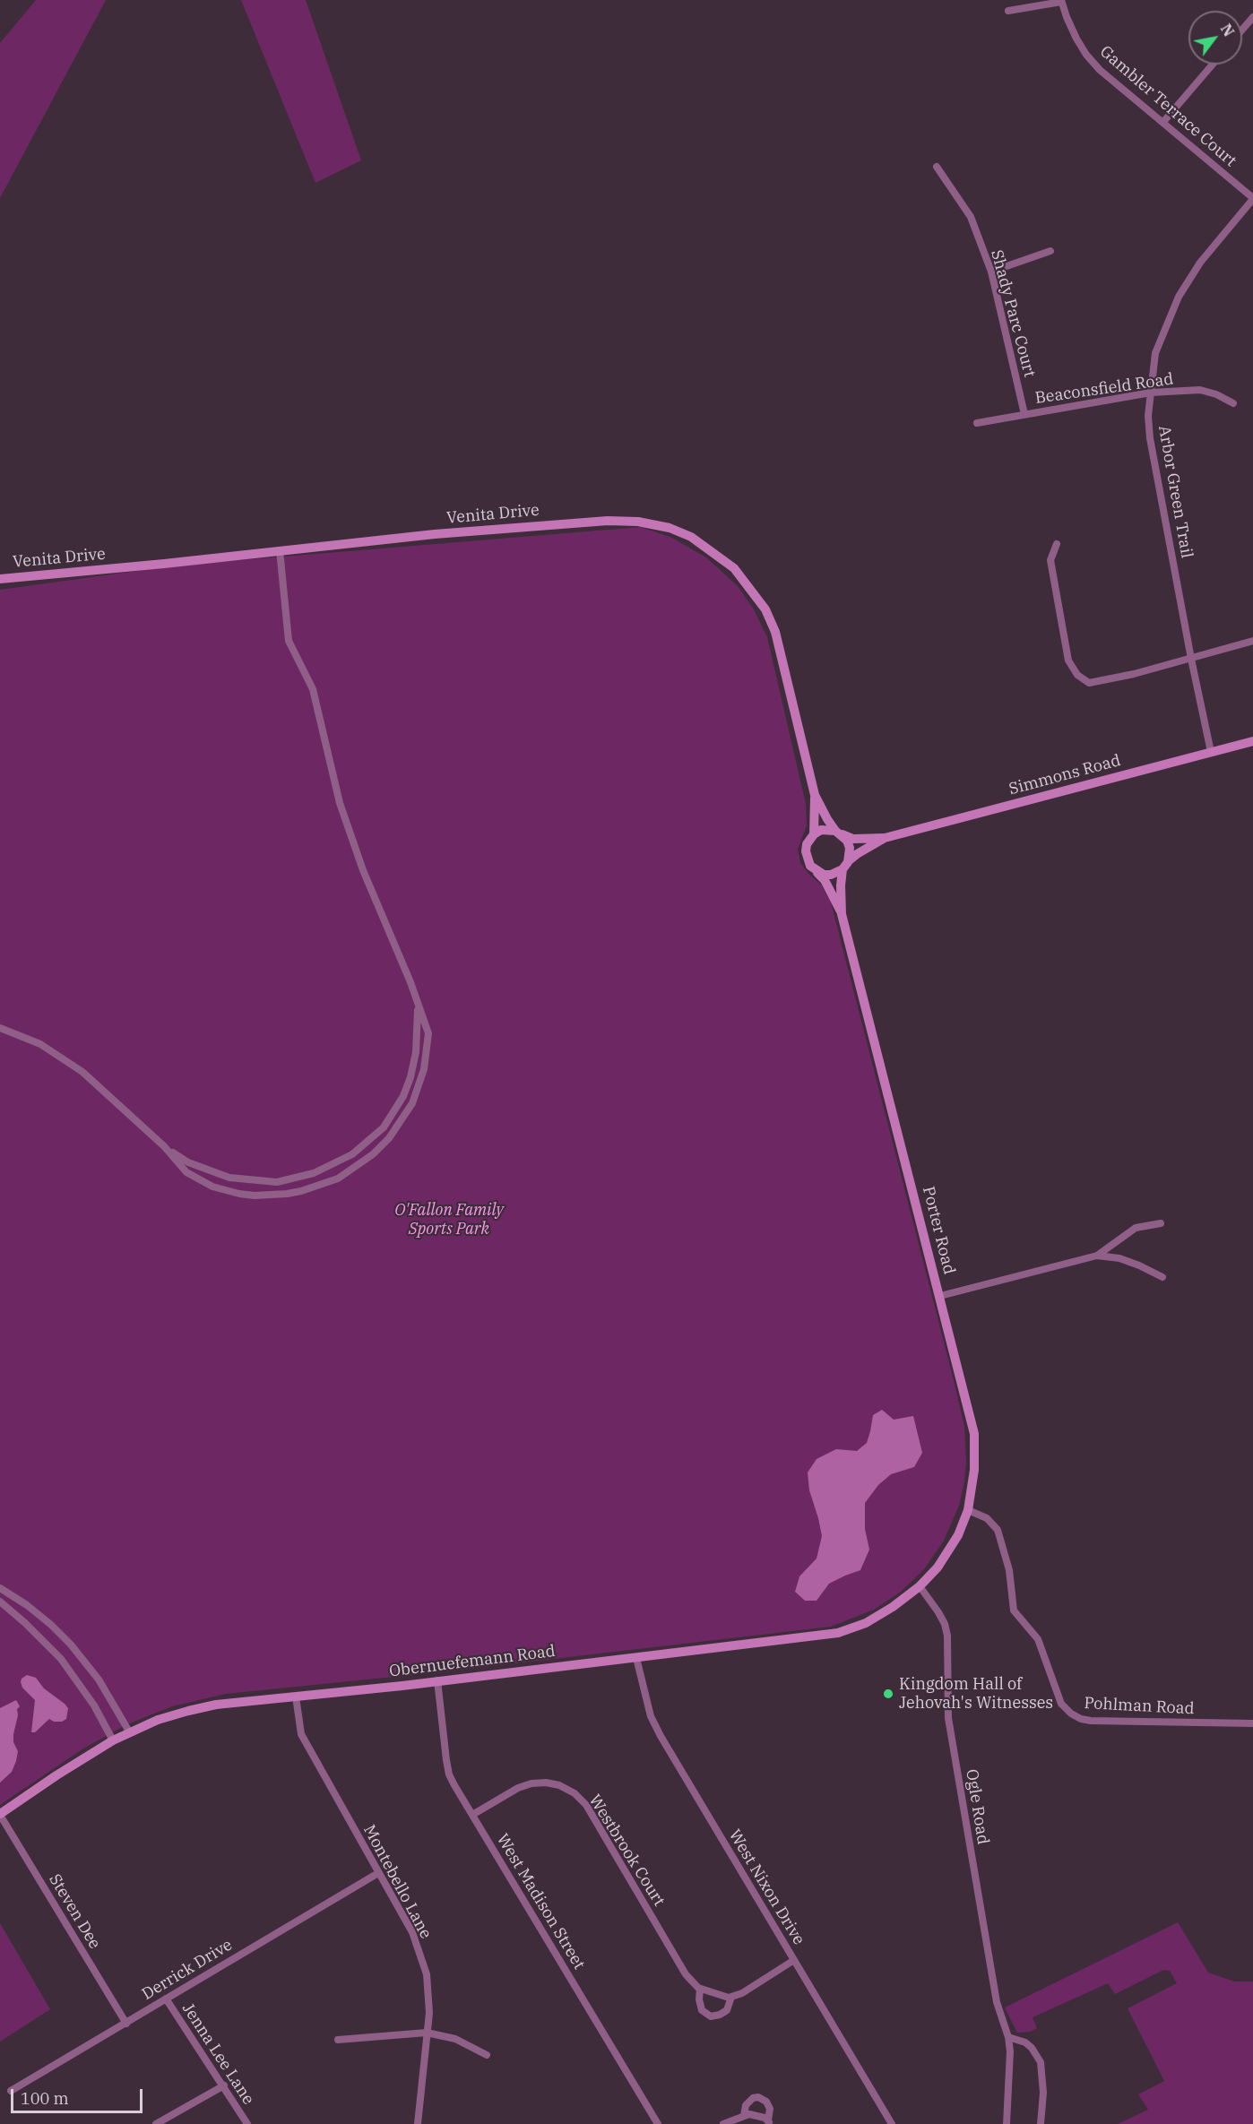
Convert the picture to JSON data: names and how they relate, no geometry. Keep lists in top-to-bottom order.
{
  "streets": {
    "street": [
      "Gambler Terrace Court",
      "Shady Parc Court",
      "Beaconsfield Road",
      "Arbor Green Trail",
      "Venita Drive",
      "Simmons Road",
      "Porter Road",
      "Obernuefemann Road",
      "Pohlman Road",
      "Ogle Road",
      "Westbrook Court",
      "Montebello Lane",
      "West Nixon Drive",
      "West Madison Street",
      "Steven Dee",
      "Derrick Drive",
      "Jenna Lee Lane"
    ]
  },
  "crossings": [
    ["Gambler Terrace Court", "Arbor Green Trail"],
    ["Shady Parc Court", "Beaconsfield Road"],
    ["Beaconsfield Road", "Arbor Green Trail"],
    ["Arbor Green Trail", "Simmons Road"],
    ["Venita Drive", "Simmons Road"],
    ["Venita Drive", "Porter Road"],
    ["Simmons Road", "Porter Road"],
    ["Porter Road", "Obernuefemann Road"],
    ["Porter Road", "Pohlman Road"],
    ["Obernuefemann Road", "Ogle Road"],
    ["Obernuefemann Road", "Montebello Lane"],
    ["Obernuefemann Road", "West Nixon Drive"],
    ["Obernuefemann Road", "West Madison Street"],
    ["Obernuefemann Road", "Steven Dee"],
    ["Westbrook Court", "West Nixon Drive"],
    ["Westbrook Court", "West Madison Street"],
    ["Montebello Lane", "Derrick Drive"],
    ["Steven Dee", "Derrick Drive"],
    ["Derrick Drive", "Jenna Lee Lane"]
  ],
  "parks": ["O'Fallon Family Sports Park"],
  "places": ["Kingdom Hall of Jehovah's Witnesses"],
  "scale_bar": "100 m",
  "north": "top right"
}
